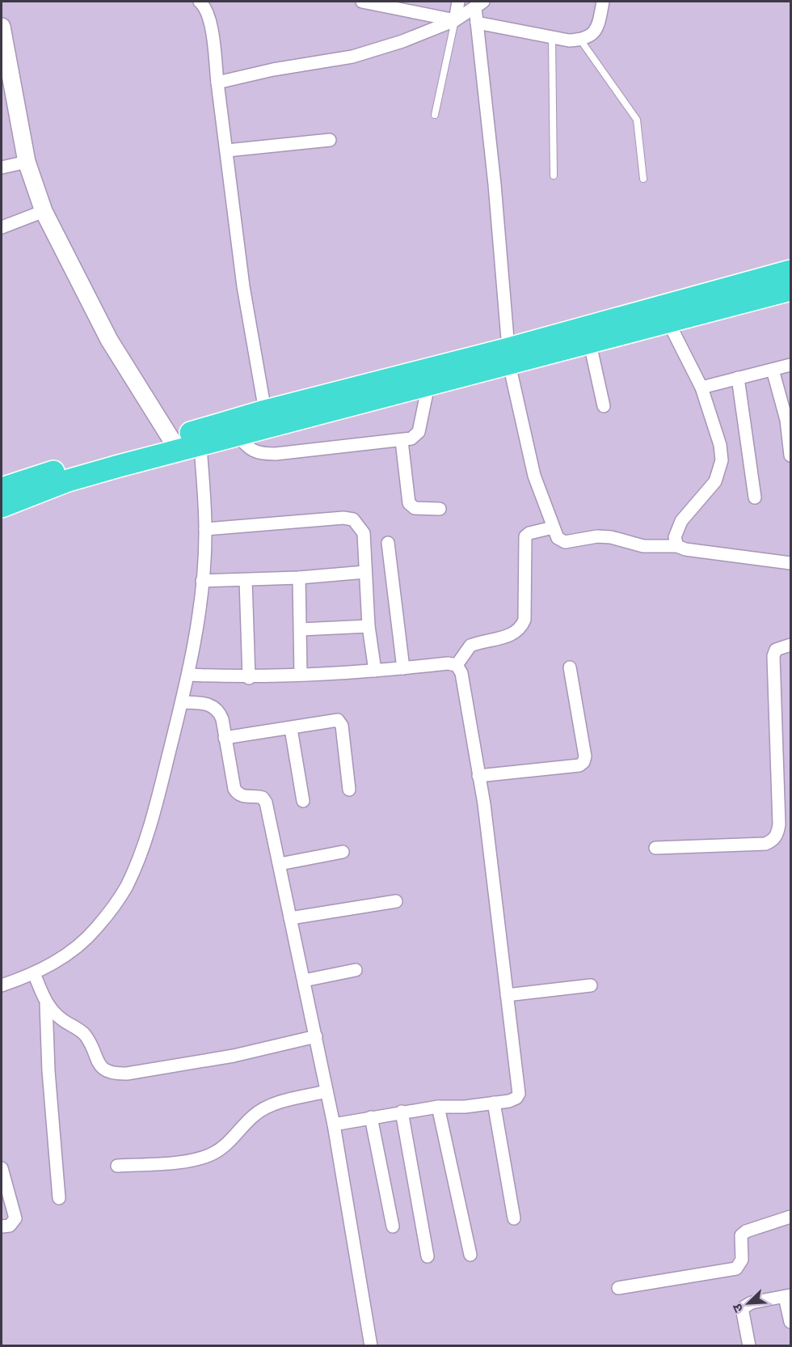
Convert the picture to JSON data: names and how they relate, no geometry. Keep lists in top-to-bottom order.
{
  "north": "bottom left"
}
